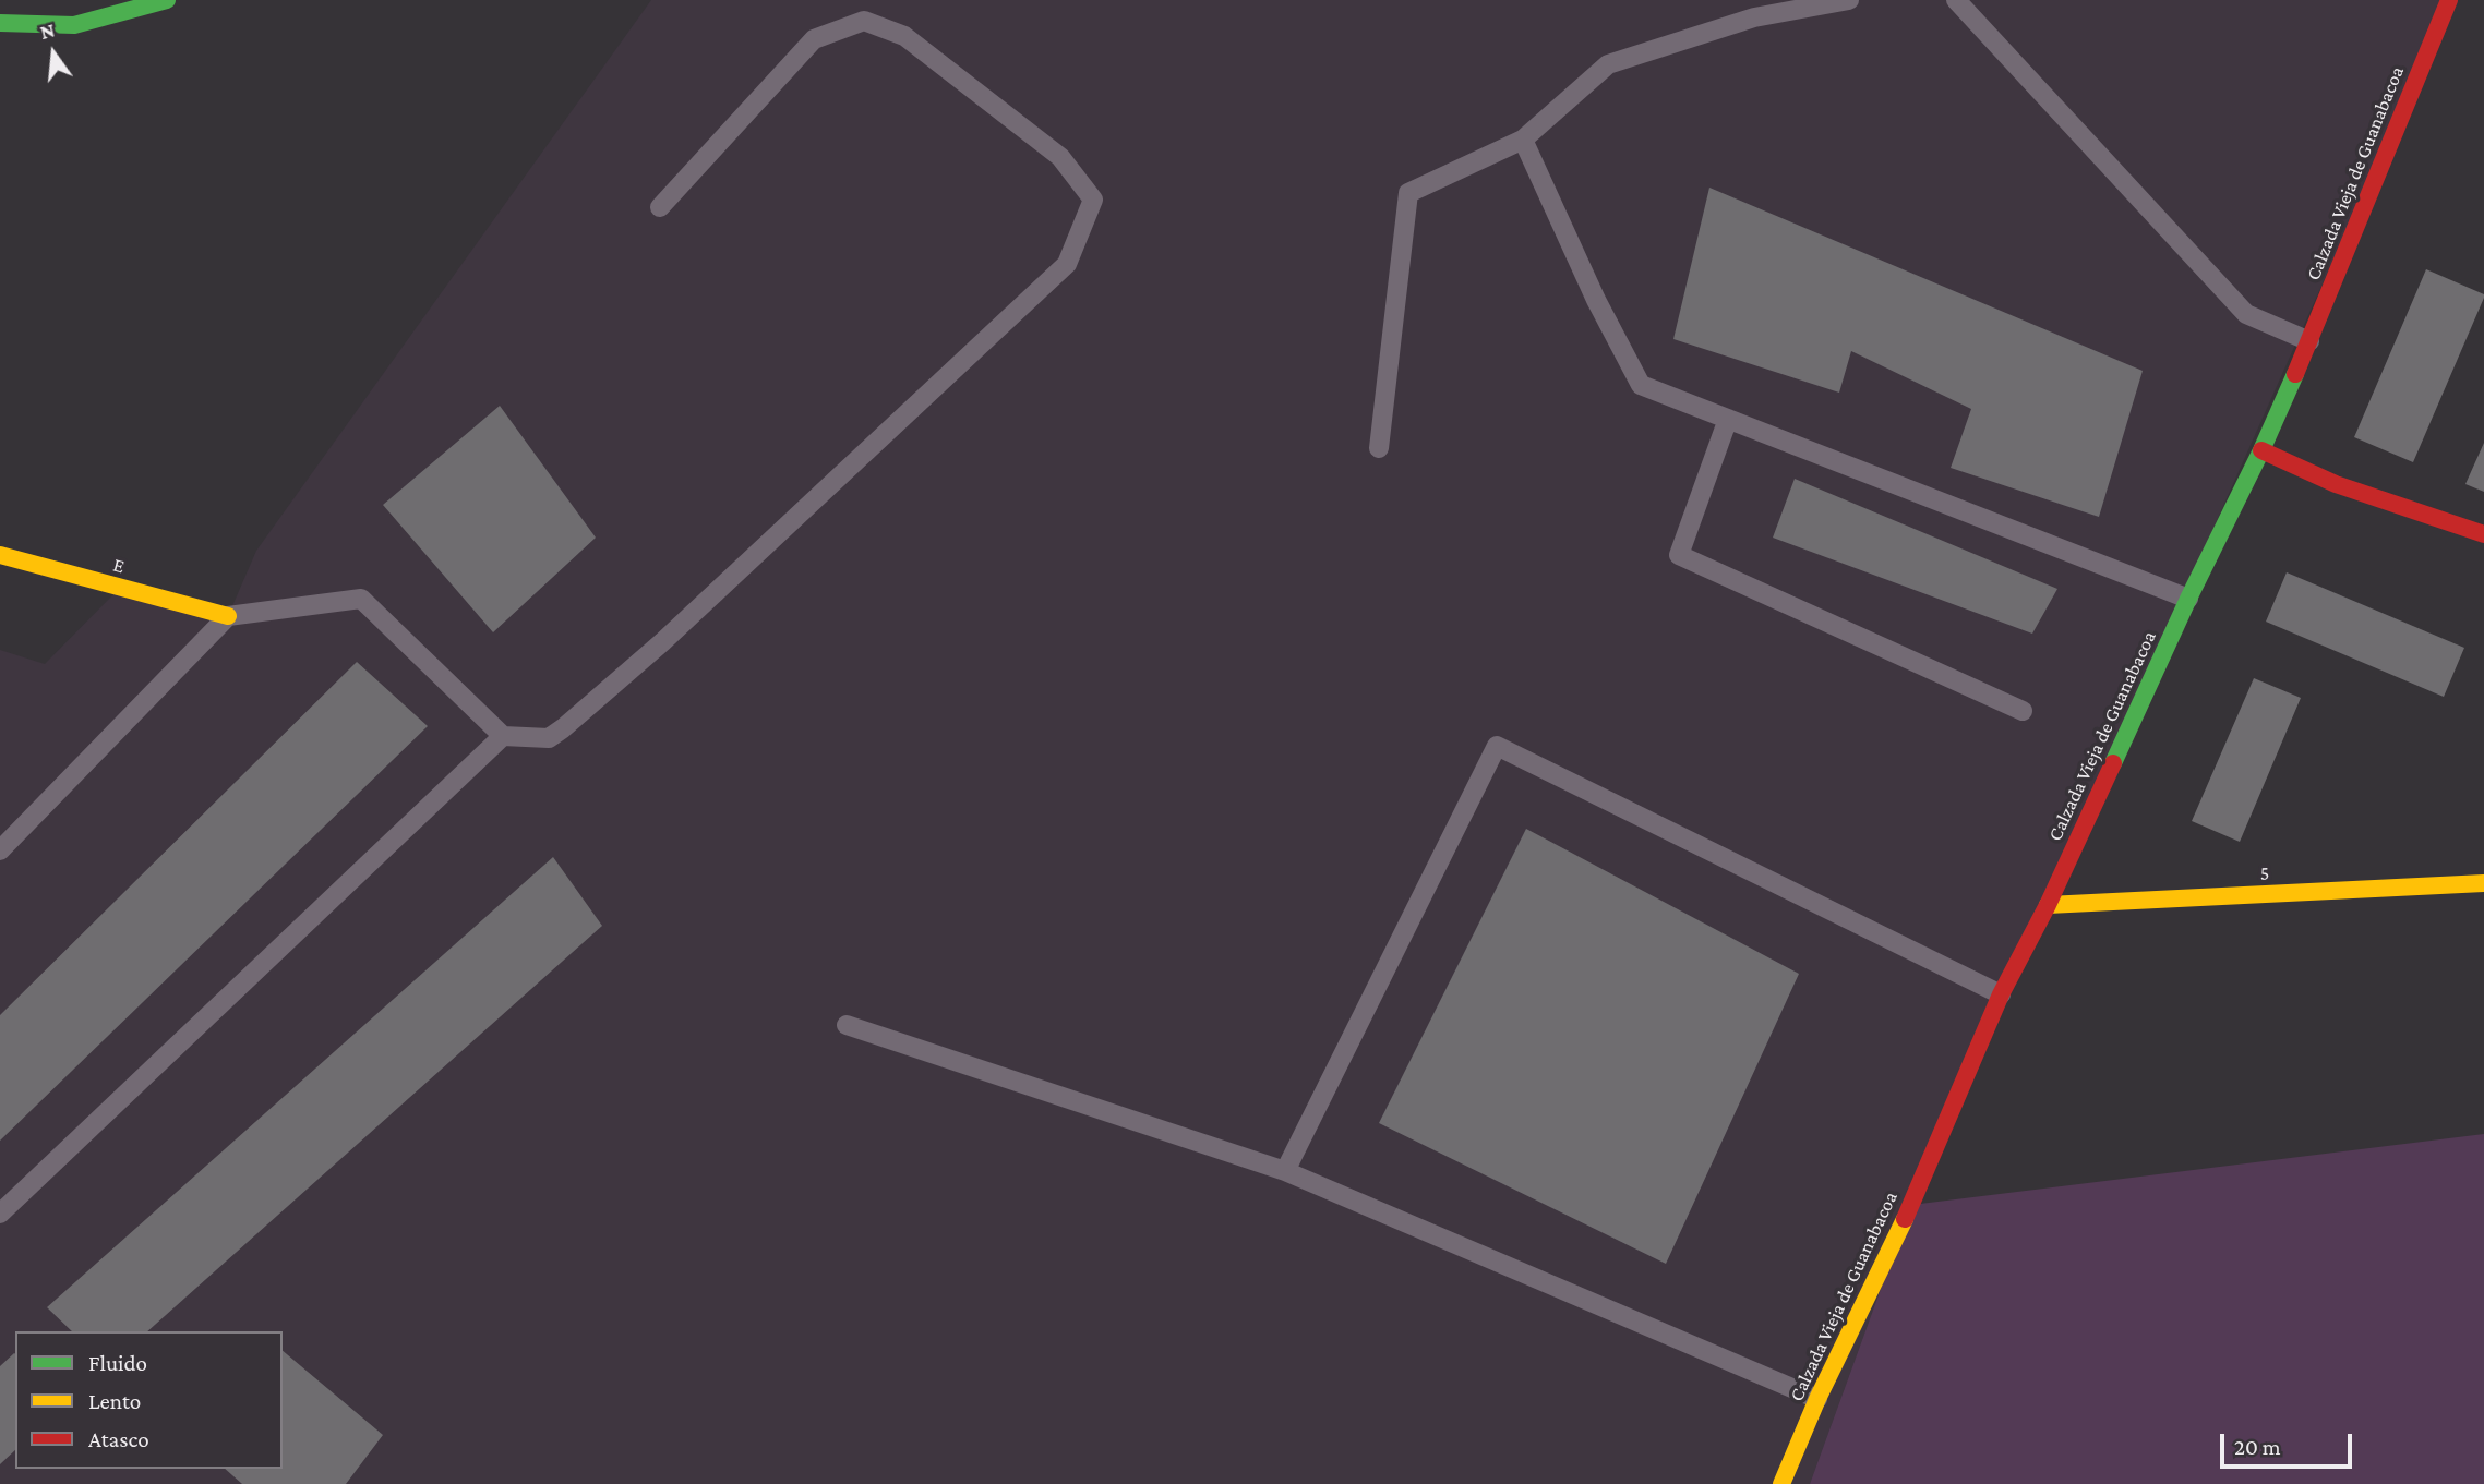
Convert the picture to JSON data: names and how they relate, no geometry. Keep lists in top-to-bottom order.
{
  "streets": {
    "main road": ["Calzada Vieja de Guanabacoa", "E", "5"]
  },
  "crossings": [
    ["Calzada Vieja de Guanabacoa", "5"]
  ],
  "legend": ["Fluido", "Lento", "Atasco"],
  "scale_bar": "20 m",
  "north": "top"
}
